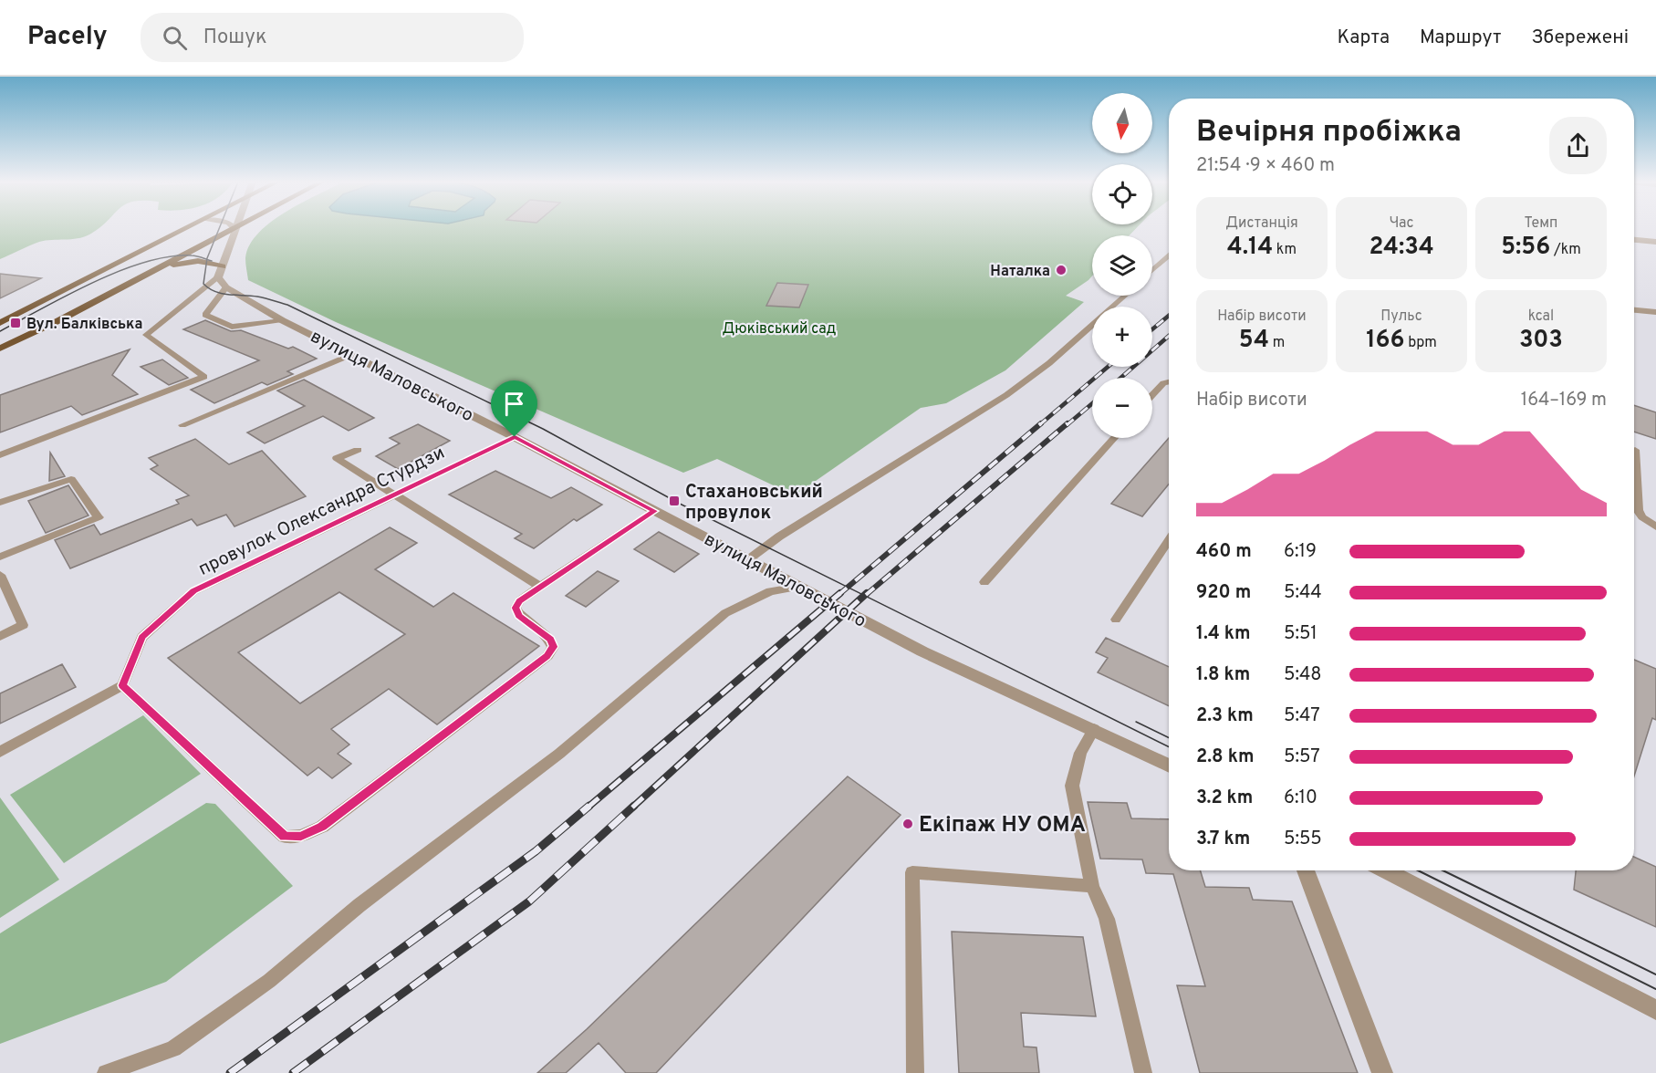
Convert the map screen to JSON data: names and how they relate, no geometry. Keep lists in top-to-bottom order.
{
  "streets": {
    "street": ["вулиця Маловського"],
    "lane": ["провулок Олександра Стурдзи"]
  },
  "crossings": [
    ["вулиця Маловського", "провулок Олександра Стурдзи"]
  ],
  "parks": ["Дюківський сад"],
  "places": {
    "other": ["Наталка", "Екіпаж НУ ОМА"],
    "transit": ["Вул. Балківська", "Стахановський провулок"]
  },
  "north": "bottom",
  "page": {
    "header": "Pacely",
    "search": "Пошук",
    "nav": ["Карта", "Маршрут", "Збережені"],
    "map_buttons": ["+", "−"],
    "heading": ["Вечірня пробіжка", "21:54 · 9 × 460 m"],
    "stats": [
      ["Дистанція", "4.14 km"],
      ["Час", "24:34"],
      ["Темп", "5:56 /km"],
      ["Набір висоти", "54 m"],
      ["Пульс", "166 bpm"],
      ["kcal", "303"]
    ],
    "chart": ["Набір висоти", "164–169 m"],
    "list": [
      {
        "name": "460 m",
        "note": "6:19"
      },
      {
        "name": "920 m",
        "note": "5:44"
      },
      {
        "name": "1.4 km",
        "note": "5:51"
      },
      {
        "name": "1.8 km",
        "note": "5:48"
      },
      {
        "name": "2.3 km",
        "note": "5:47"
      },
      {
        "name": "2.8 km",
        "note": "5:57"
      },
      {
        "name": "3.2 km",
        "note": "6:10"
      },
      {
        "name": "3.7 km",
        "note": "5:55"
      }
    ]
  }
}
